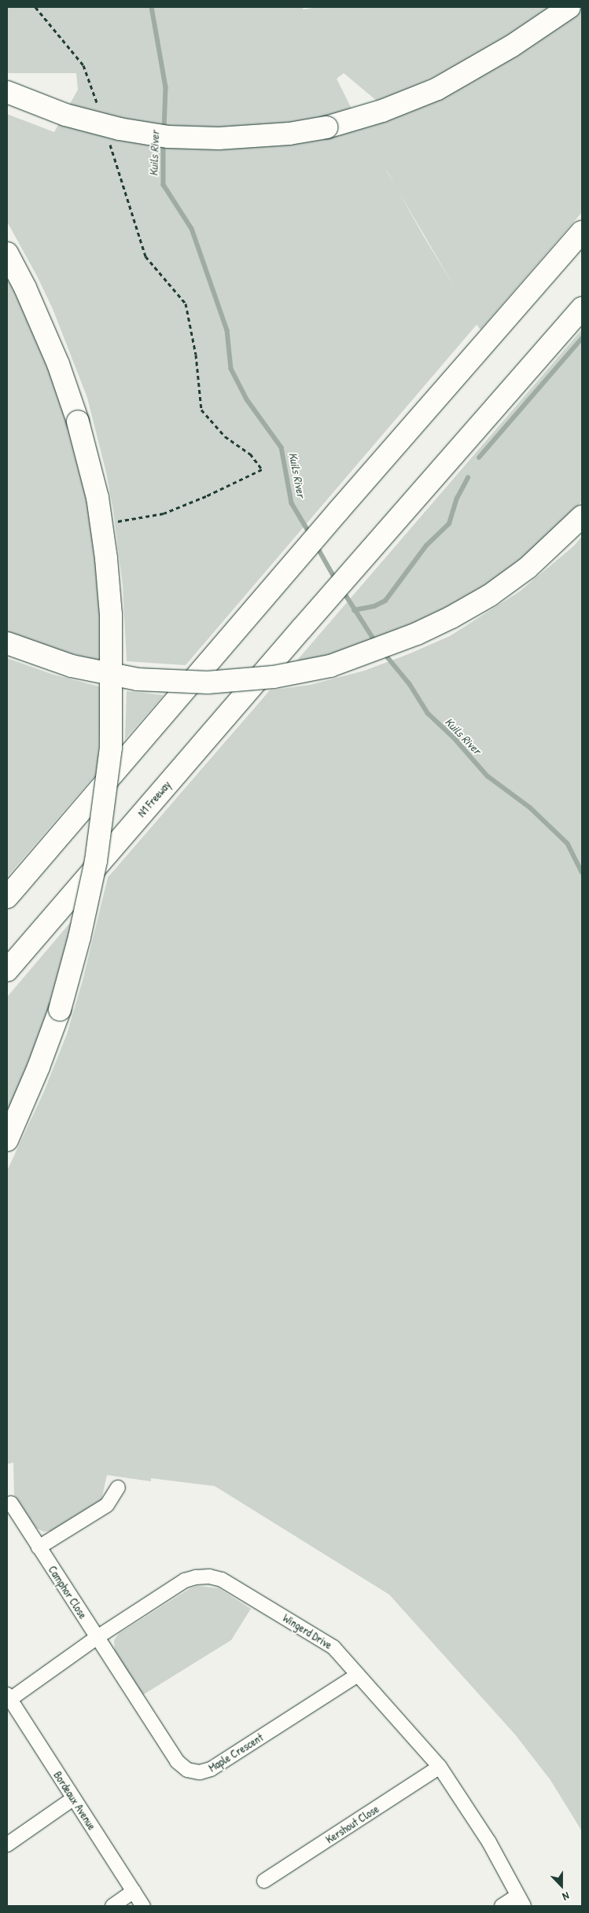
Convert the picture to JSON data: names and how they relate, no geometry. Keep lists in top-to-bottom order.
{
  "streets": {
    "highway": ["N1 Freeway"],
    "street": [
      "Camphor Close",
      "Wingerd Drive",
      "Maple Crescent",
      "Bordeaux Avenue",
      "Kershout Close"
    ]
  },
  "crossings": [
    ["Camphor Close", "Wingerd Drive"],
    ["Camphor Close", "Maple Crescent"],
    ["Wingerd Drive", "Maple Crescent"],
    ["Wingerd Drive", "Bordeaux Avenue"],
    ["Wingerd Drive", "Kershout Close"]
  ],
  "water": ["Kuils River"],
  "north": "bottom"
}
